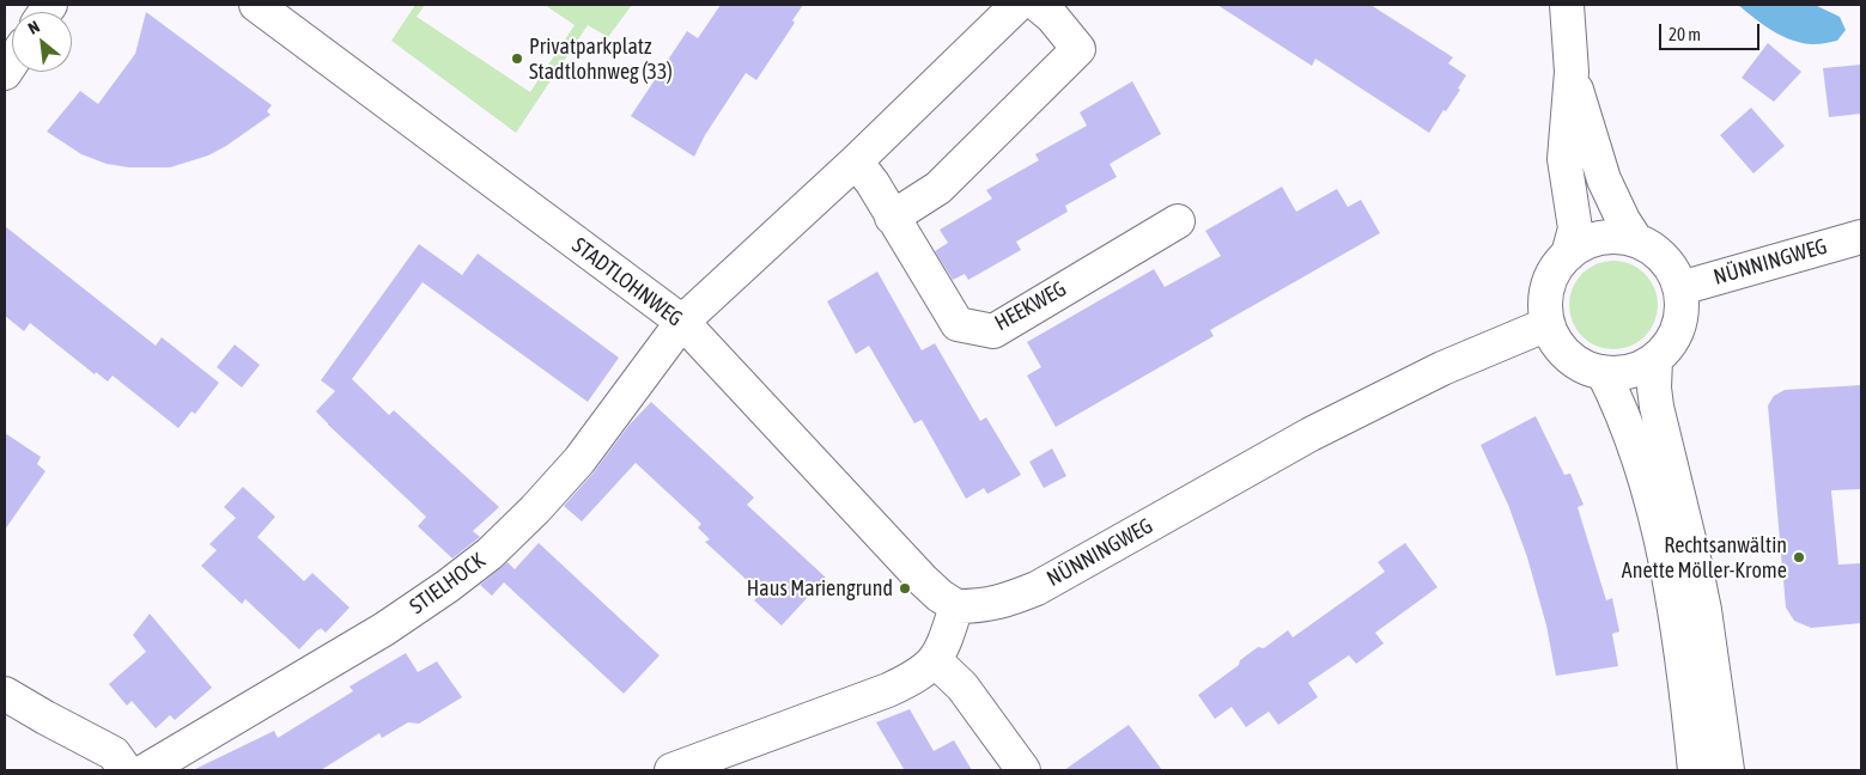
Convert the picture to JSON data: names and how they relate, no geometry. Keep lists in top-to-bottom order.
{
  "streets": {
    "street": [
      "NÜNNINGWEG",
      "STADTLOHNWEG",
      "HEEKWEG",
      "STIELHOCK"
    ]
  },
  "crossings": [
    ["NÜNNINGWEG", "STADTLOHNWEG"],
    ["STADTLOHNWEG", "STIELHOCK"]
  ],
  "places": ["Privatparkplatz Stadtlohnweg (33)", "Rechtsanwältin Anette Möller-Krome", "Haus Mariengrund"],
  "scale_bar": "20 m",
  "north": "top left"
}
